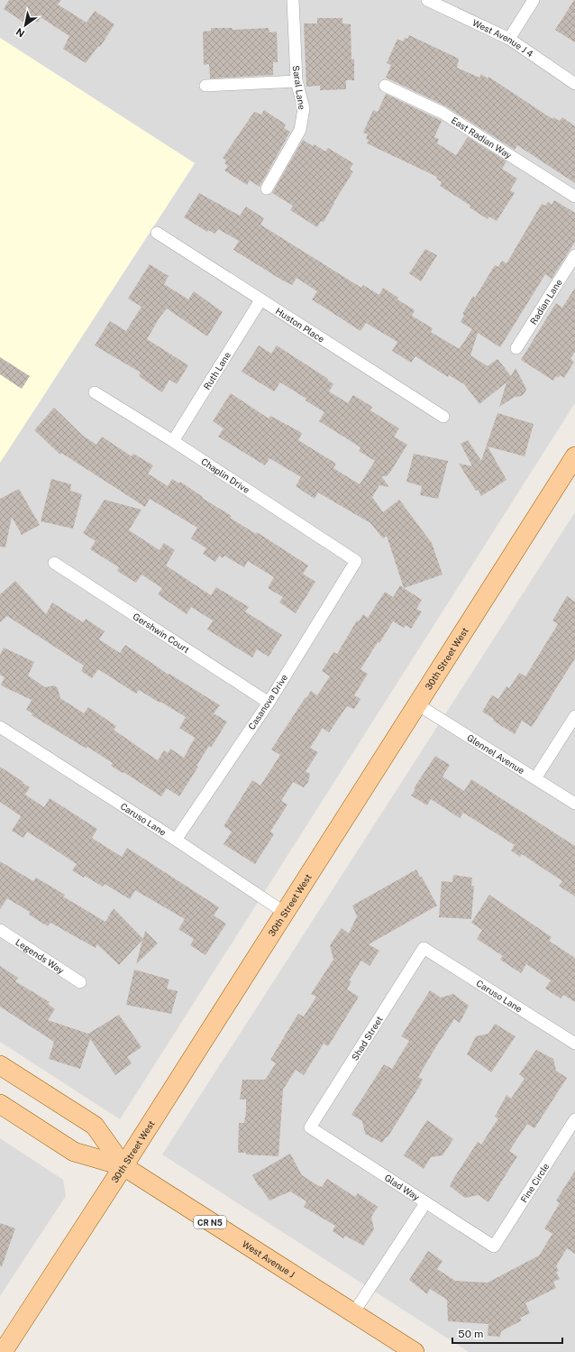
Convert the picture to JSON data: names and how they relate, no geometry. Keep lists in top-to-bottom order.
{
  "streets": {
    "main road": ["30th Street West", "CR N5", "West Avenue J"],
    "street": [
      "West Avenue J 4",
      "Saral Lane",
      "East Radian Way",
      "Radian Lane",
      "Huston Place",
      "Ruth Lane",
      "Chaplin Drive",
      "Gershwin Court",
      "Casanova Drive",
      "Glennel Avenue",
      "Caruso Lane",
      "Legends Way",
      "Shad Street",
      "Fine Circle",
      "Glad Way"
    ]
  },
  "crossings": [
    ["Huston Place", "Ruth Lane"],
    ["Ruth Lane", "Chaplin Drive"],
    ["Chaplin Drive", "Casanova Drive"],
    ["Gershwin Court", "Casanova Drive"],
    ["30th Street West", "Glennel Avenue"],
    ["30th Street West", "Caruso Lane"],
    ["30th Street West", "West Avenue J"],
    ["Casanova Drive", "Caruso Lane"],
    ["Caruso Lane", "Shad Street"],
    ["Shad Street", "Glad Way"],
    ["Fine Circle", "Glad Way"]
  ],
  "scale_bar": "50 m",
  "north": "bottom left"
}
